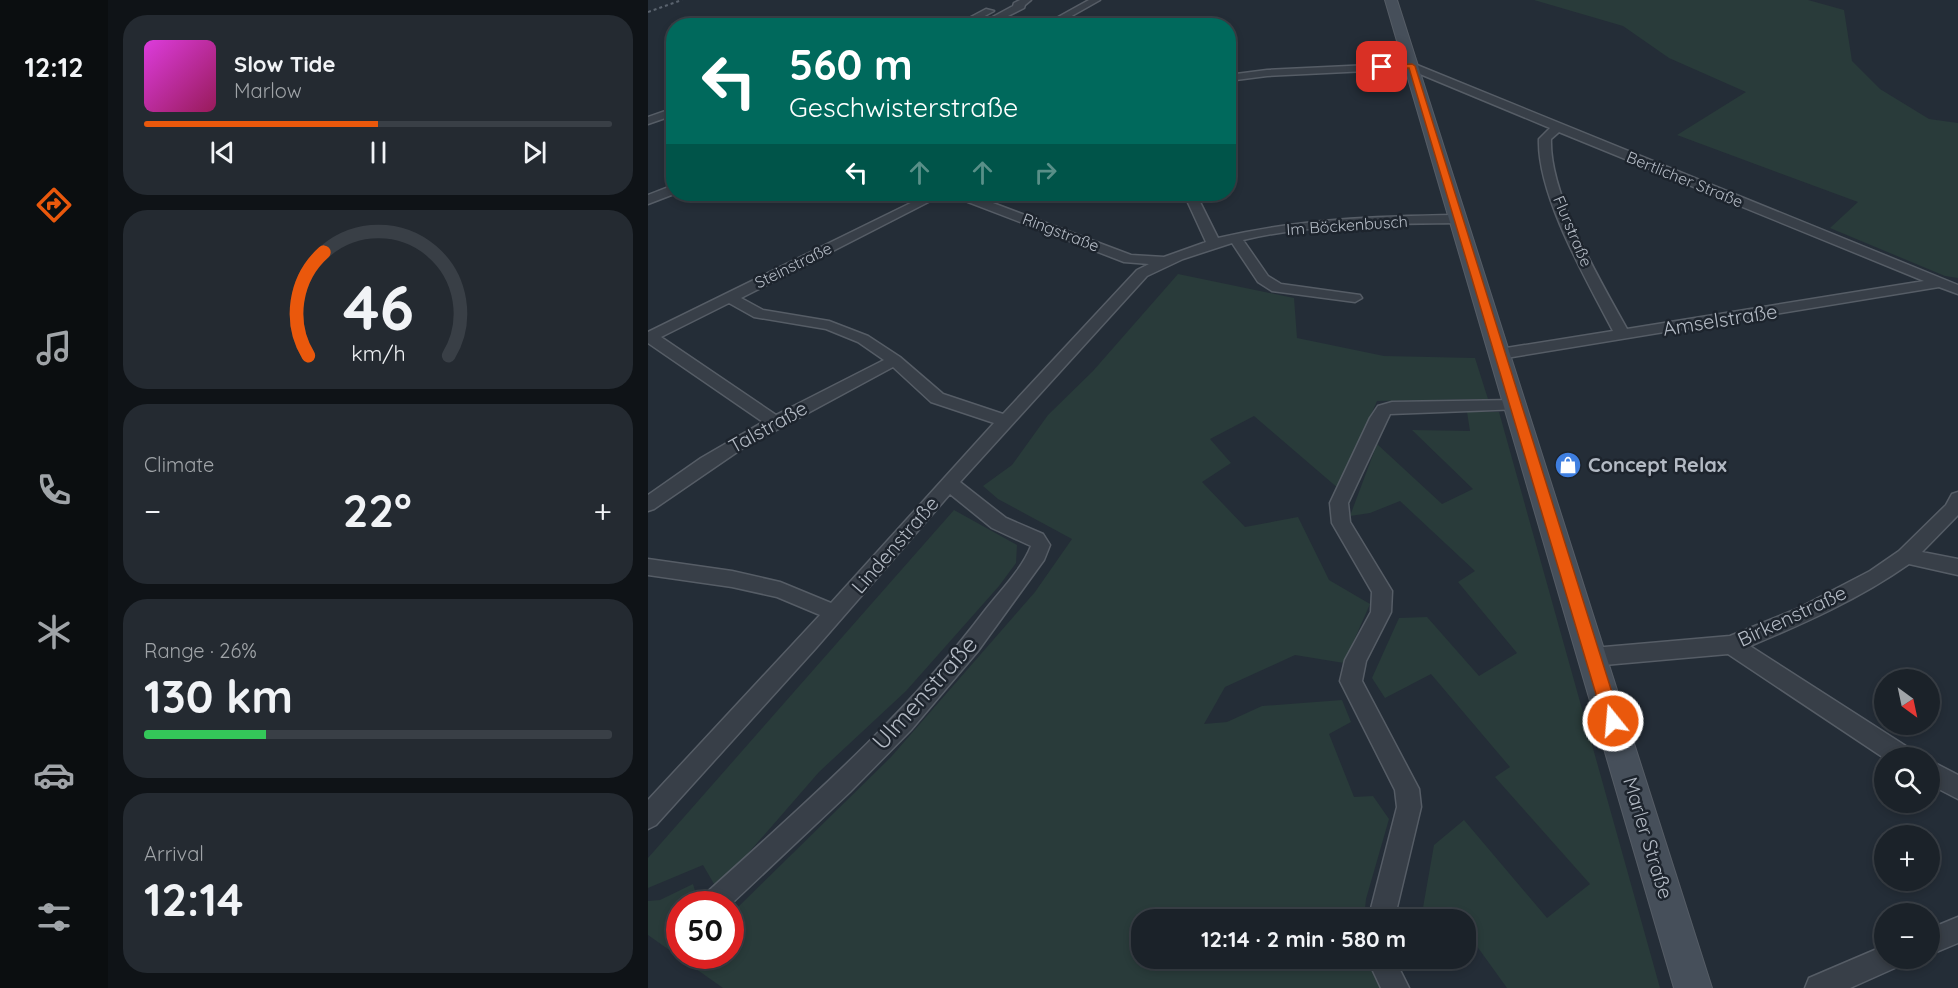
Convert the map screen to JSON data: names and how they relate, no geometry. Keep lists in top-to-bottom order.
{
  "streets": {
    "main road": ["Marler Straße"],
    "street": [
      "Bertlicher Straße",
      "Im Böckenbusch",
      "Flurstraße",
      "Ringstraße",
      "Steinstraße",
      "Amselstraße",
      "Talstraße",
      "Lindenstraße",
      "Birkenstraße",
      "Ulmenstraße"
    ]
  },
  "crossings": [
    ["Bertlicher Straße", "Flurstraße"],
    ["Bertlicher Straße", "Amselstraße"],
    ["Bertlicher Straße", "Marler Straße"],
    ["Im Böckenbusch", "Ringstraße"],
    ["Im Böckenbusch", "Lindenstraße"],
    ["Im Böckenbusch", "Marler Straße"],
    ["Flurstraße", "Amselstraße"],
    ["Ringstraße", "Lindenstraße"],
    ["Amselstraße", "Marler Straße"],
    ["Lindenstraße", "Ulmenstraße"],
    ["Birkenstraße", "Marler Straße"]
  ],
  "places": {
    "shop": ["Concept Relax"]
  },
  "north": "bottom right",
  "page": {
    "tabs": "12:12",
    "turn": ["560 m", "Geschwisterstraße"],
    "song": ["Slow Tide", "Marlow"],
    "tile": [
      "Climate",
      ["Range · 26%", "130 km"],
      ["Arrival", "12:14"]
    ],
    "heat": ["−", "22°", "+"],
    "map_buttons": ["+", "−"],
    "limit": "50",
    "trip": "12:14 · 2 min · 580 m",
    "gauge": ["46", "km/h"]
  }
}
